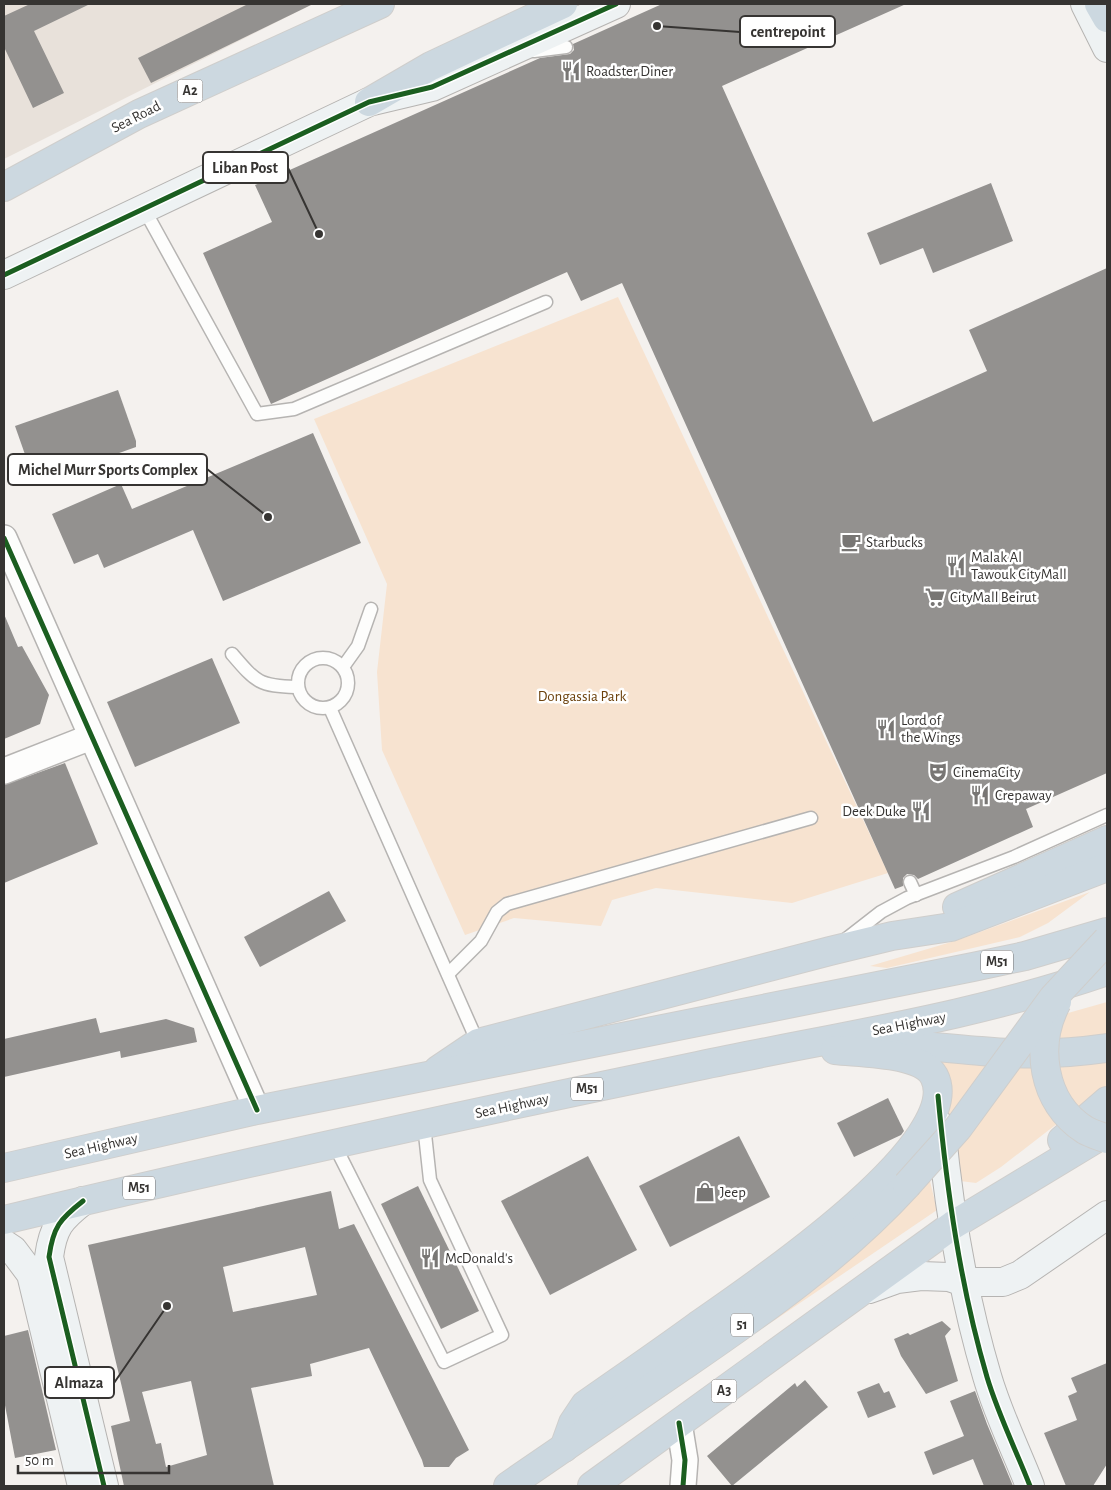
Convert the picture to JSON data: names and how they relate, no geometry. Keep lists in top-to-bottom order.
{
  "streets": {
    "highway": [
      "A2",
      "Sea Road",
      "M51",
      "Sea Highway",
      "51",
      "A3"
    ]
  },
  "parks": ["Dongassia Park"],
  "places": {
    "other": [
      "centrepoint",
      "Liban Post",
      "Michel Murr Sports Complex",
      "Almaza"
    ],
    "restaurant": [
      "Roadster Diner",
      "Malak Al Tawouk CityMall",
      "Lord of the Wings",
      "Crepaway",
      "Deek Duke",
      "McDonald's"
    ],
    "cafe": ["Starbucks"],
    "supermarket": ["CityMall Beirut"],
    "theatre": ["CinemaCity"],
    "shop": ["Jeep"]
  },
  "scale_bar": "50 m"
}
